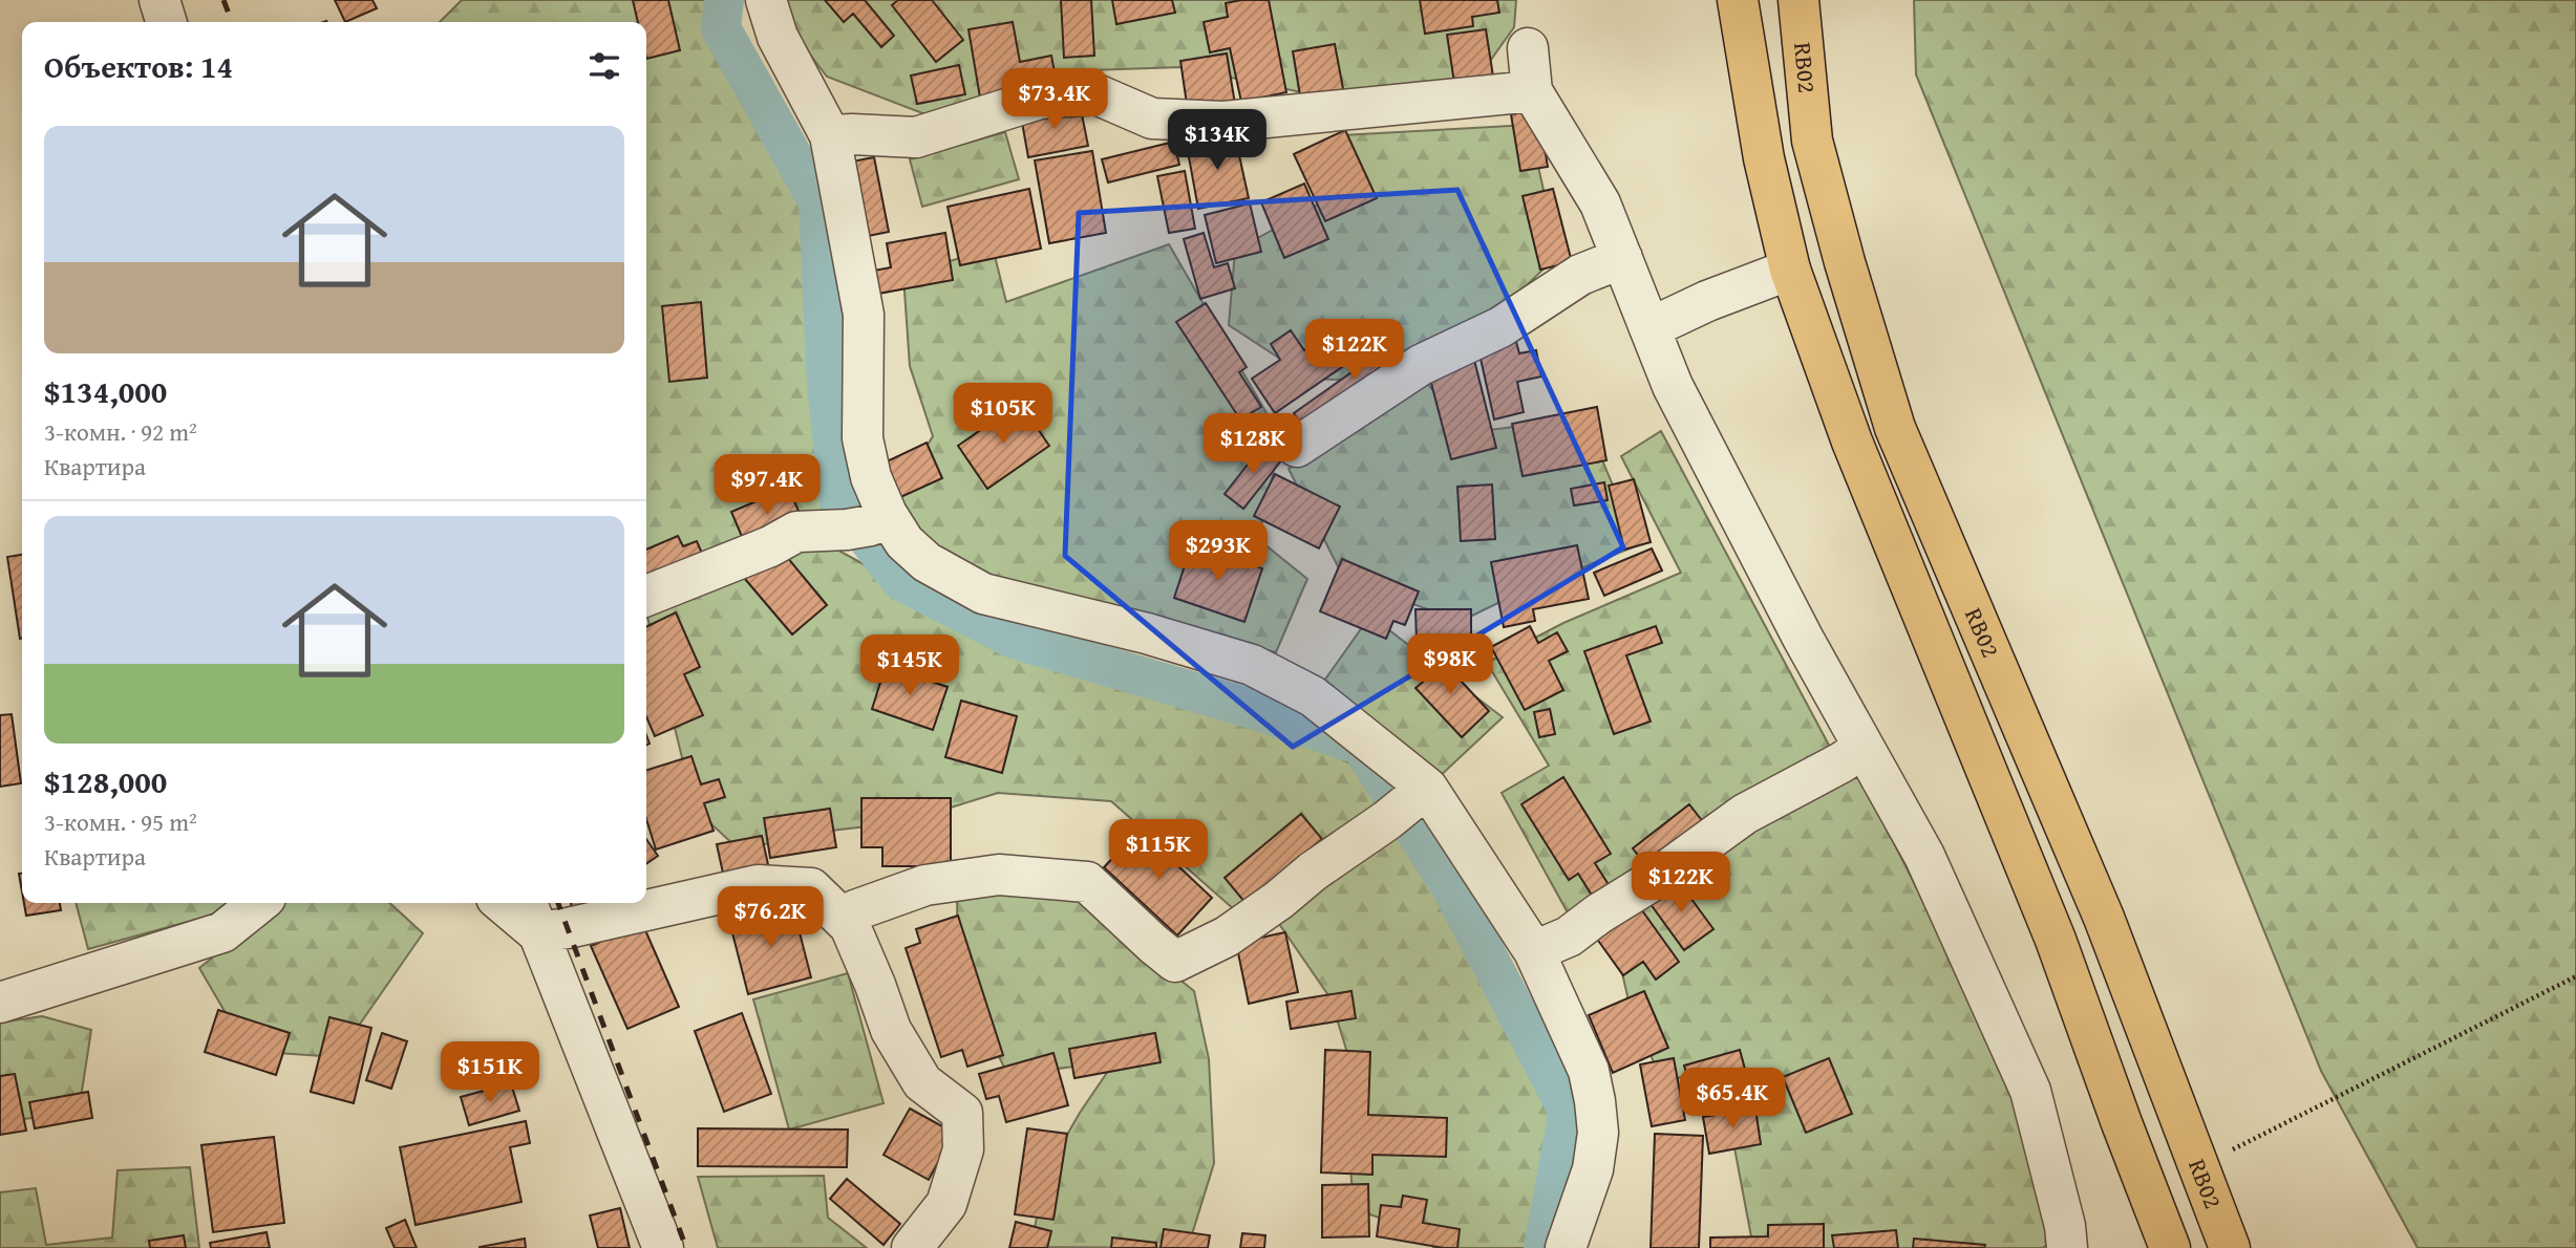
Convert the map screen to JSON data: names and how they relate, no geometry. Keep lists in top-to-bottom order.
{
  "streets": {
    "highway": ["RB02"]
  },
  "page": {
    "heading": "Объектов: 14",
    "price": [
      "$73.4K",
      "$134K",
      "$122K",
      "$105K",
      "$128K",
      "$97.4K",
      "$293K",
      "$98K",
      "$145K",
      "$115K",
      "$122K",
      "$76.2K",
      "$151K",
      "$65.4K"
    ],
    "list": [
      {
        "name": "$134,000",
        "note": "3-комн. · 92 m² · Квартира"
      },
      {
        "name": "$128,000",
        "note": "3-комн. · 95 m² · Квартира"
      }
    ]
  }
}
